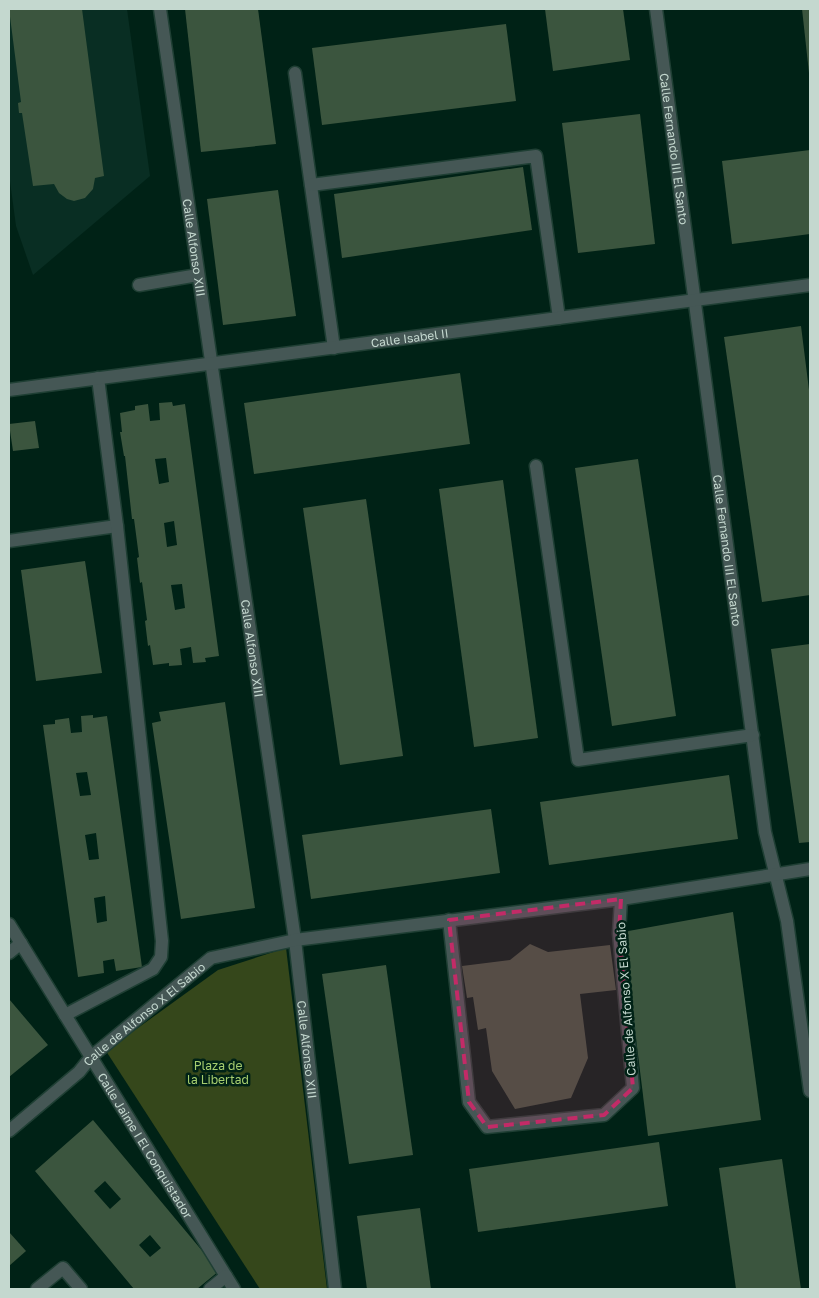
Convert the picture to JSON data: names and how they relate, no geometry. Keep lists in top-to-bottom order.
{
  "streets": {
    "street": [
      "Calle Fernando III El Santo",
      "Calle Alfonso XIII",
      "Calle Isabel II",
      "Calle de Alfonso X El Sabio",
      "Calle Jaime I El Conquistador"
    ]
  },
  "crossings": [
    ["Calle Fernando III El Santo", "Calle Isabel II"],
    ["Calle Fernando III El Santo", "Calle de Alfonso X El Sabio"],
    ["Calle Alfonso XIII", "Calle Isabel II"],
    ["Calle Alfonso XIII", "Calle de Alfonso X El Sabio"],
    ["Calle de Alfonso X El Sabio", "Calle Jaime I El Conquistador"]
  ],
  "parks": ["Plaza de la Libertad"]
}
